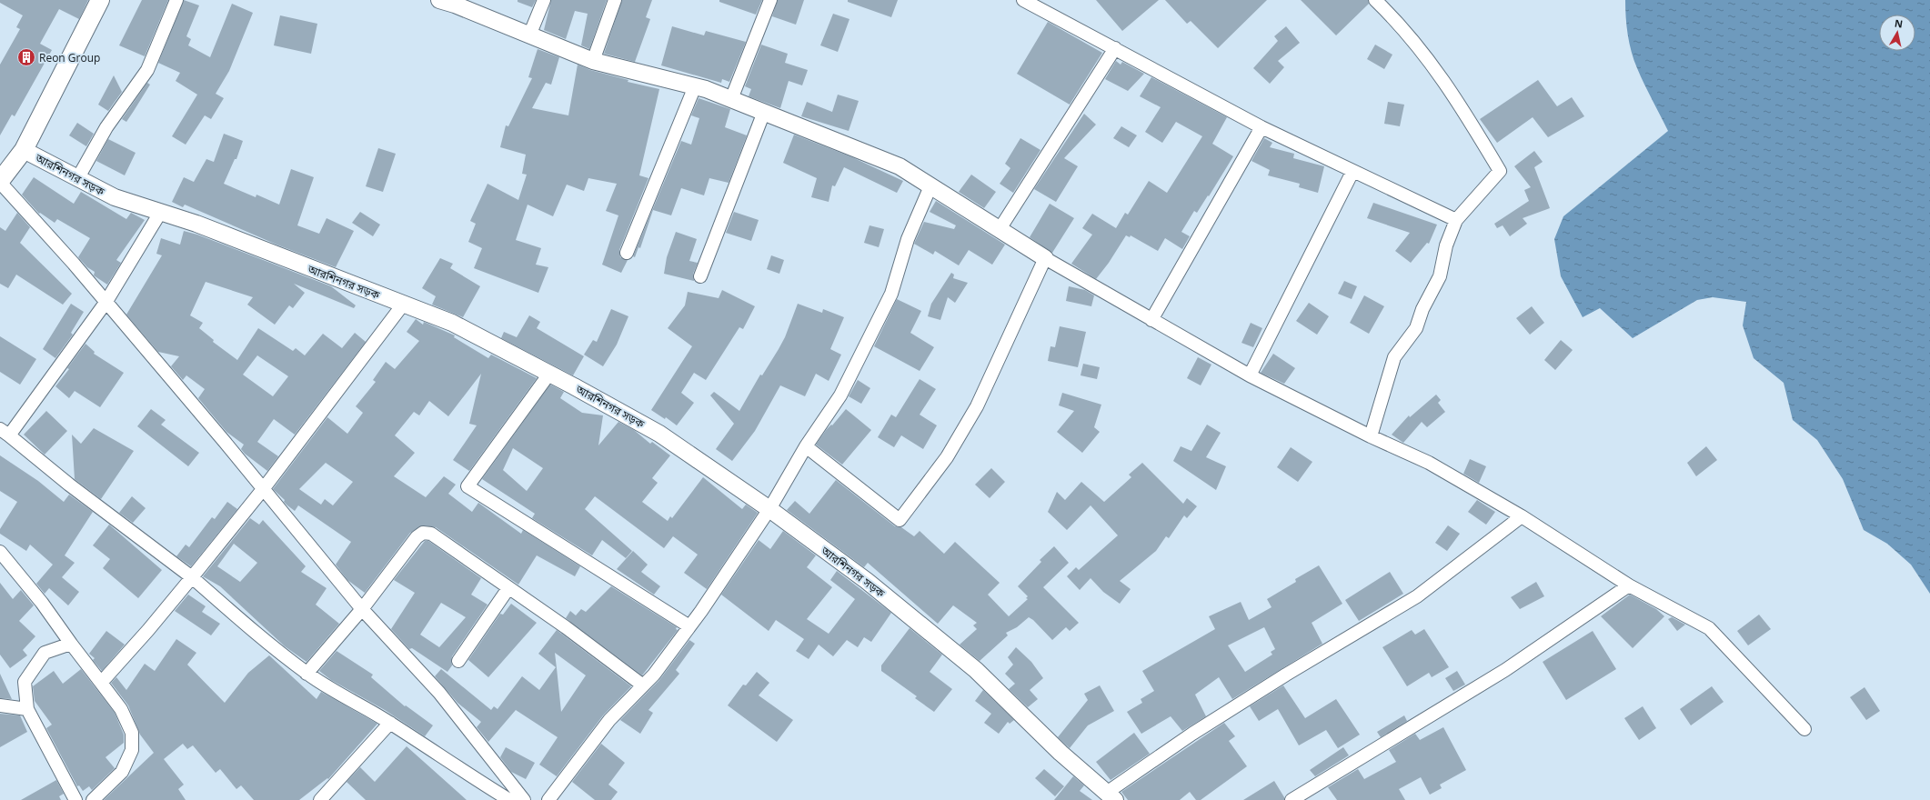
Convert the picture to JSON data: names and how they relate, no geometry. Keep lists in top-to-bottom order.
{
  "streets": {
    "street": ["আরশিনগর সড়ক"]
  },
  "places": {
    "building": ["Reon Group"]
  },
  "north": "top"
}
